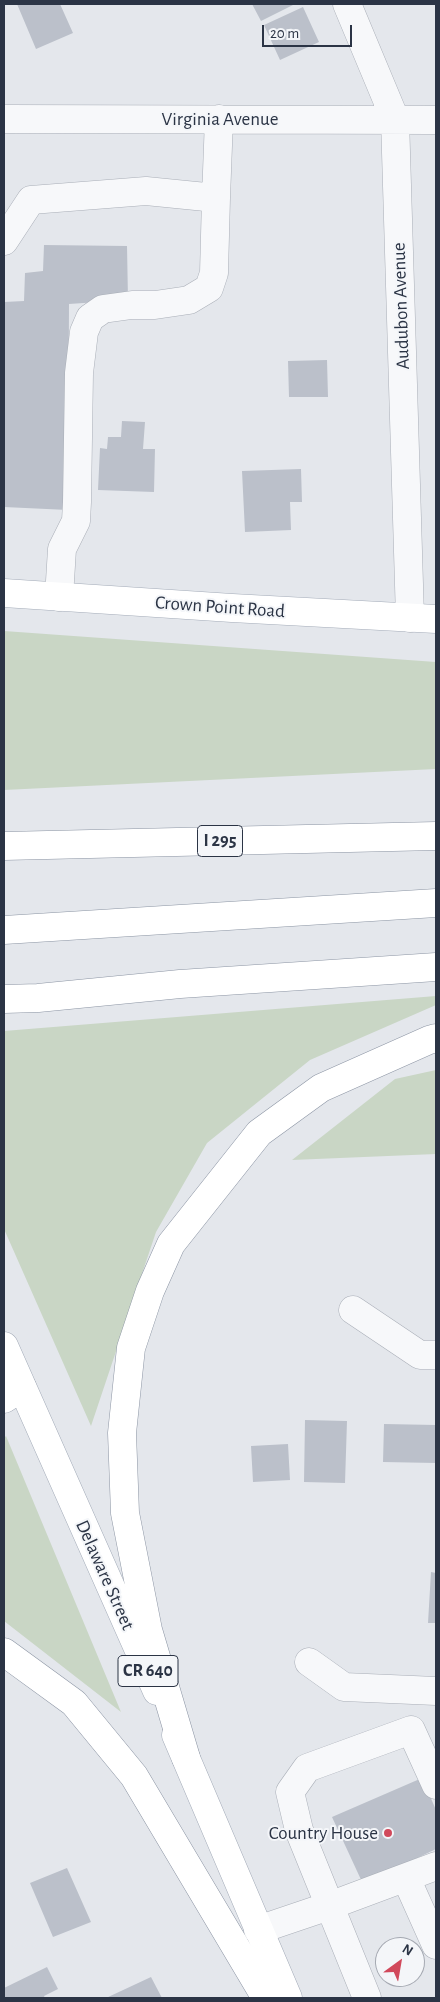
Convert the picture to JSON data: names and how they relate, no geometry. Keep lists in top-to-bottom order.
{
  "streets": {
    "main road": [
      "Crown Point Road",
      "I 295",
      "Delaware Street",
      "CR 640"
    ],
    "street": ["Virginia Avenue", "Audubon Avenue"]
  },
  "crossings": [
    ["Virginia Avenue", "Audubon Avenue"],
    ["Audubon Avenue", "Crown Point Road"]
  ],
  "places": ["Country House"],
  "scale_bar": "20 m",
  "north": "top right"
}
